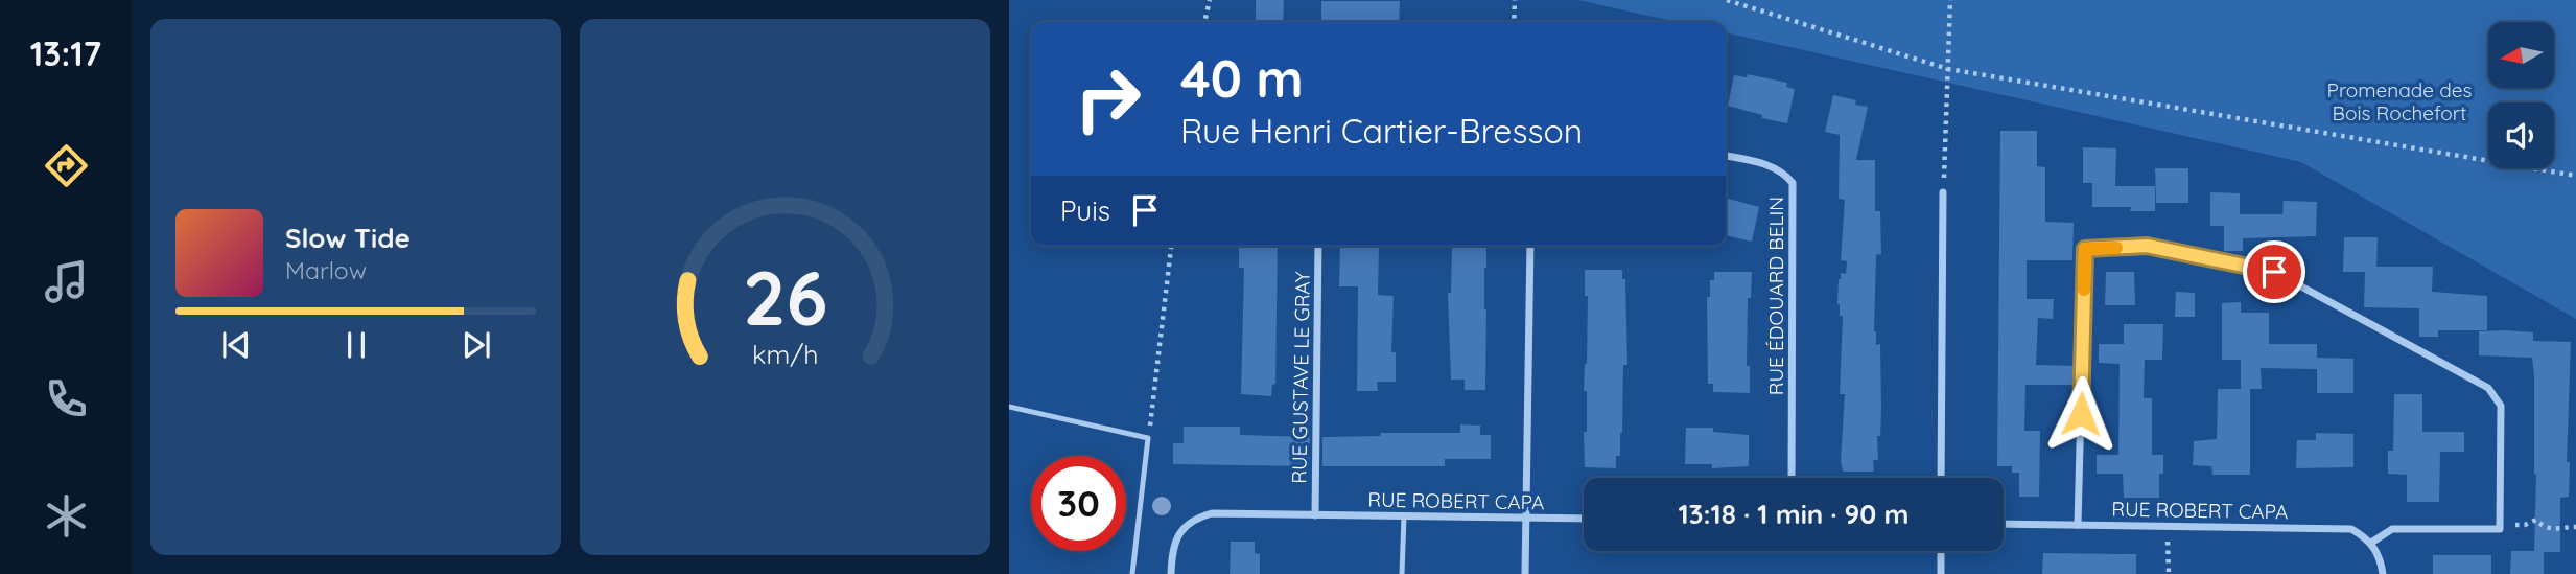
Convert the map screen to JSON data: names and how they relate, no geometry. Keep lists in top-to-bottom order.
{
  "streets": {
    "street": ["RUE ÉDOUARD BELIN", "RUE GUSTAVE LE GRAY", "RUE ROBERT CAPA"]
  },
  "crossings": [
    ["RUE GUSTAVE LE GRAY", "RUE ROBERT CAPA"]
  ],
  "parks": ["Promenade des Bois Rochefort"],
  "north": "left",
  "page": {
    "tabs": "13:17",
    "turn": ["40 m", "Rue Henri Cartier-Bresson"],
    "then": "Puis",
    "song": ["Slow Tide", "Marlow"],
    "limit": "30",
    "trip": "13:18 · 1 min · 90 m",
    "gauge": ["26", "km/h"]
  }
}
